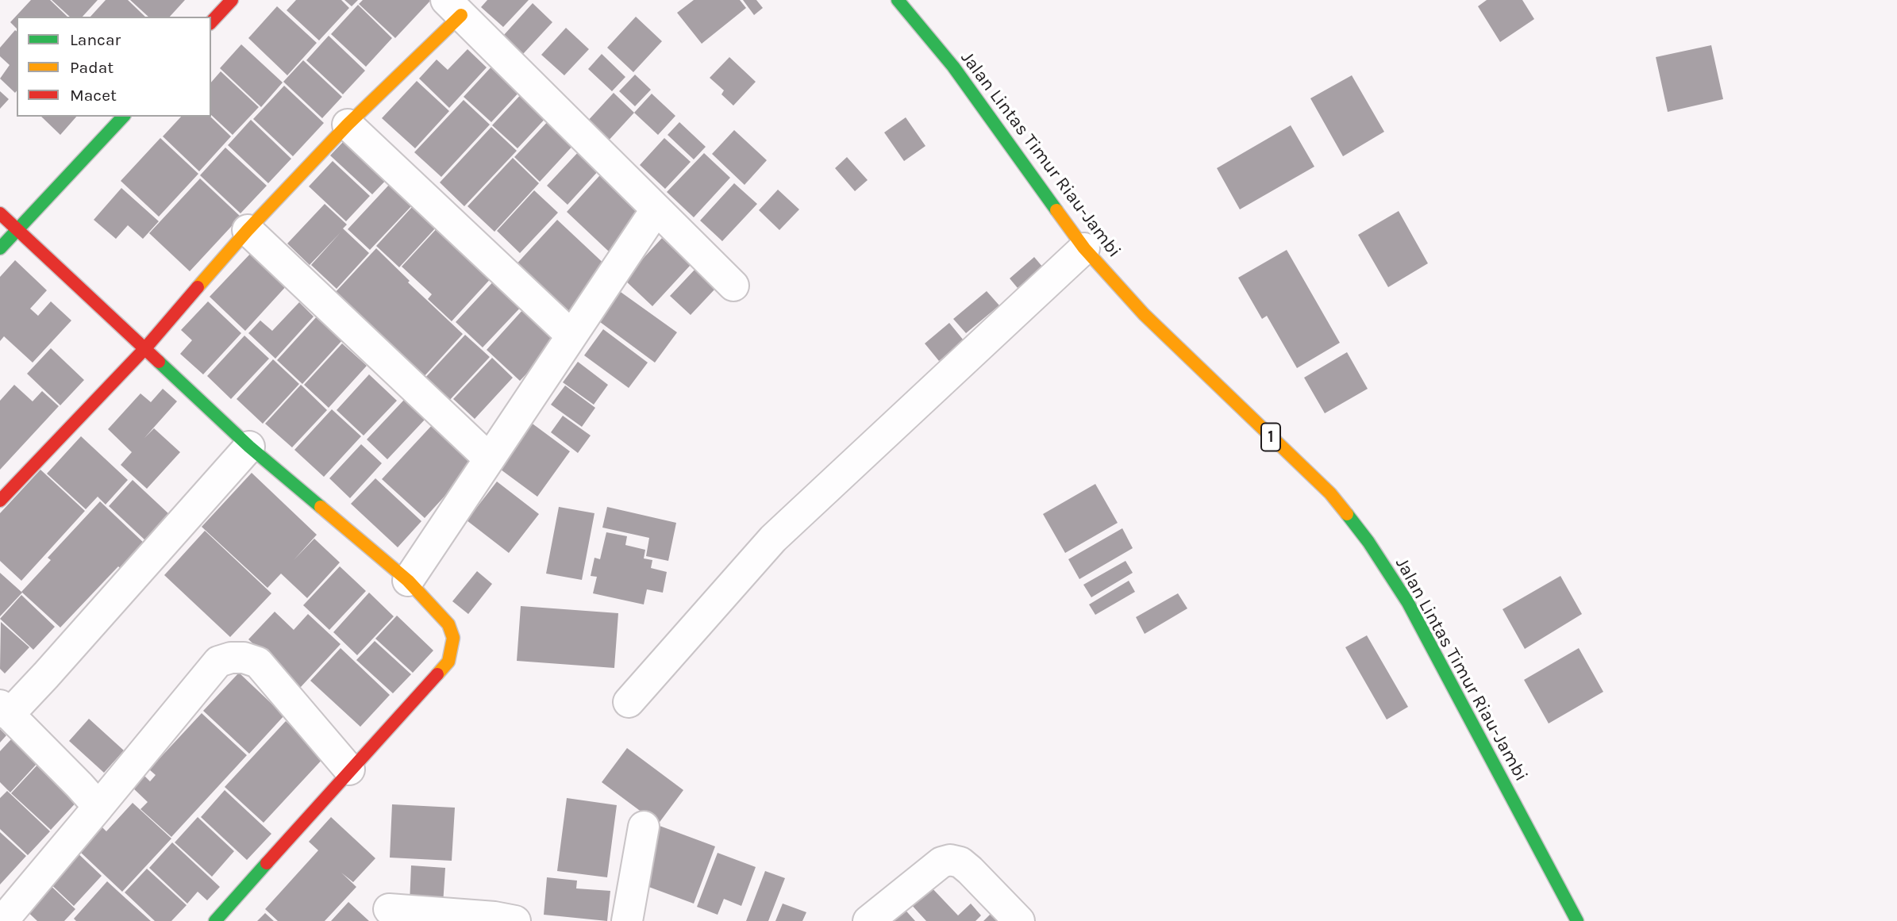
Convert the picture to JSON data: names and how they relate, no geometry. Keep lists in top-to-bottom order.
{
  "streets": {
    "main road": ["Jalan Lintas Timur Riau-Jambi", "1"]
  },
  "legend": ["Lancar", "Padat", "Macet"]
}
